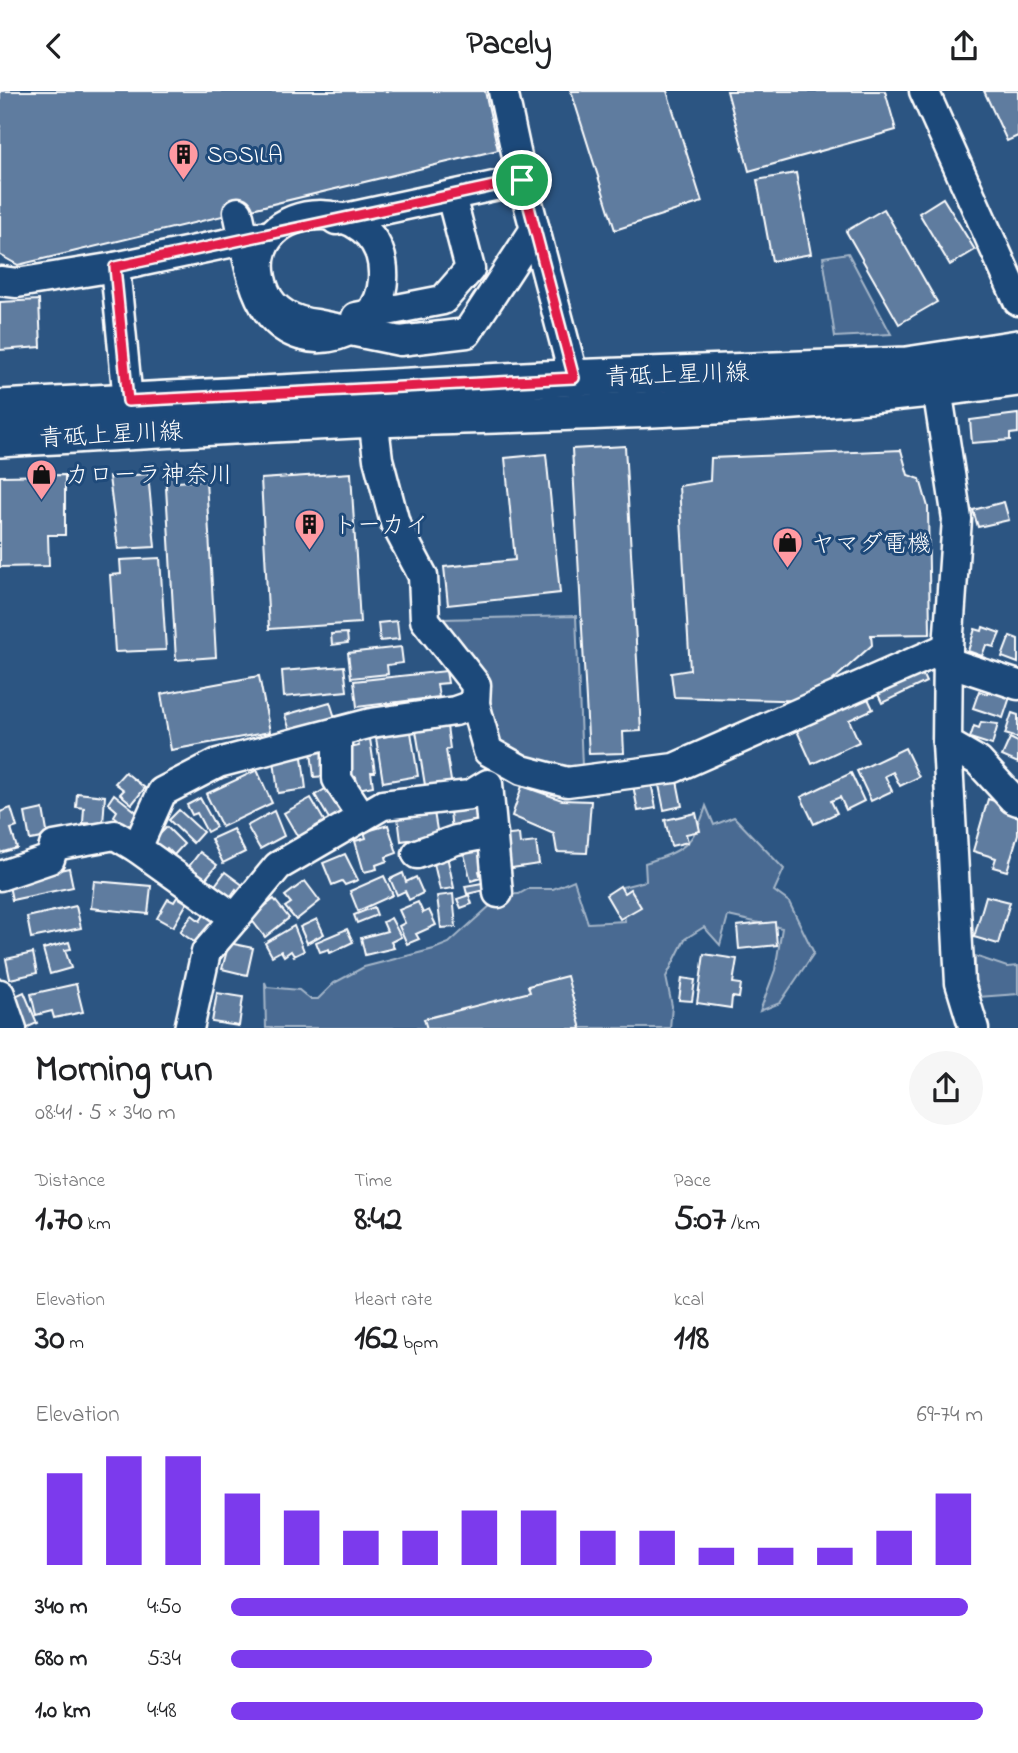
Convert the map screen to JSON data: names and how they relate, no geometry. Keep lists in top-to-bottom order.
{
  "streets": {
    "main road": ["青砥上星川線"]
  },
  "places": {
    "building": ["SOSILA", "トーカイ"],
    "shop": ["カローラ神奈川", "ヤマダ電機"]
  },
  "page": {
    "header": "Pacely",
    "heading": ["Morning run", "08:41 · 5 × 340 m"],
    "stats": [
      ["Distance", "1.70 km"],
      ["Time", "8:42"],
      ["Pace", "5:07 /km"],
      ["Elevation", "30 m"],
      ["Heart rate", "162 bpm"],
      ["kcal", "118"]
    ],
    "chart": ["Elevation", "69–74 m"],
    "list": [
      {
        "name": "340 m",
        "note": "4:50"
      },
      {
        "name": "680 m",
        "note": "5:34"
      },
      {
        "name": "1.0 km",
        "note": "4:48"
      }
    ]
  }
}
